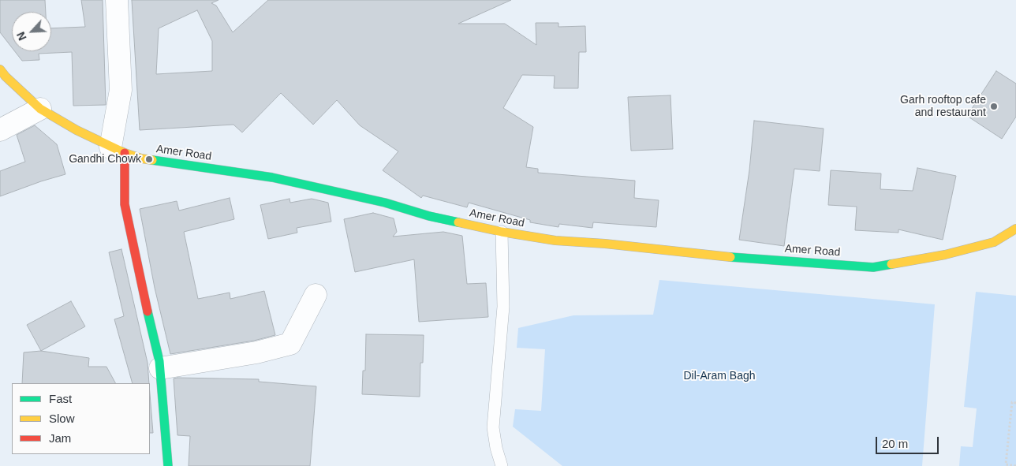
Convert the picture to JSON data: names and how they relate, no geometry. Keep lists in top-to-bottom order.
{
  "streets": {
    "main road": ["Amer Road"]
  },
  "parks": ["Dil-Aram Bagh"],
  "places": ["Garh rooftop cafe and restaurant", "Gandhi Chowk"],
  "legend": ["Fast", "Slow", "Jam"],
  "scale_bar": "20 m",
  "north": "bottom left"
}
